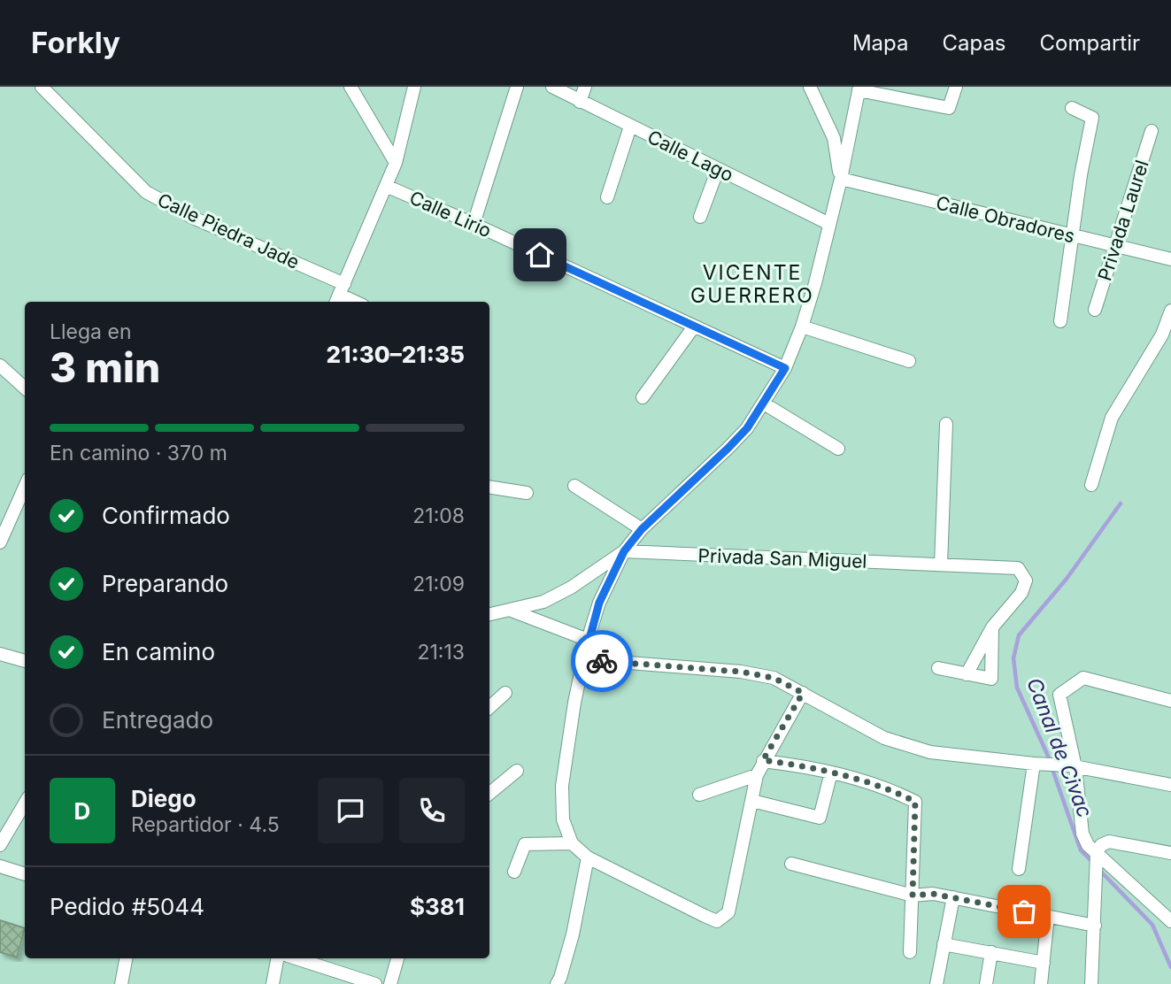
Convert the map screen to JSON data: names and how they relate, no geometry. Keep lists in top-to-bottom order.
{
  "streets": {
    "street": [
      "Calle Lago",
      "Calle Lirio",
      "Calle Obradores",
      "Privada Laurel",
      "Calle Piedra Jade",
      "Privada San Miguel"
    ]
  },
  "crossings": [
    ["Calle Obradores", "Privada Laurel"]
  ],
  "districts": ["VICENTE GUERRERO"],
  "water": ["Canal de Civac"],
  "page": {
    "header": "Forkly",
    "nav": ["Mapa", "Capas", "Compartir"],
    "heading": ["3 min", "Llega en", "21:30–21:35"],
    "panel": [
      "Diego",
      "Repartidor · 4.5",
      "Pedido #5044",
      "$381"
    ],
    "bar": "En camino · 370 m",
    "list": [
      ["Confirmado", "21:08"],
      ["Preparando", "21:09"],
      ["En camino", "21:13"],
      "Entregado"
    ],
    "round": "D"
  }
}
